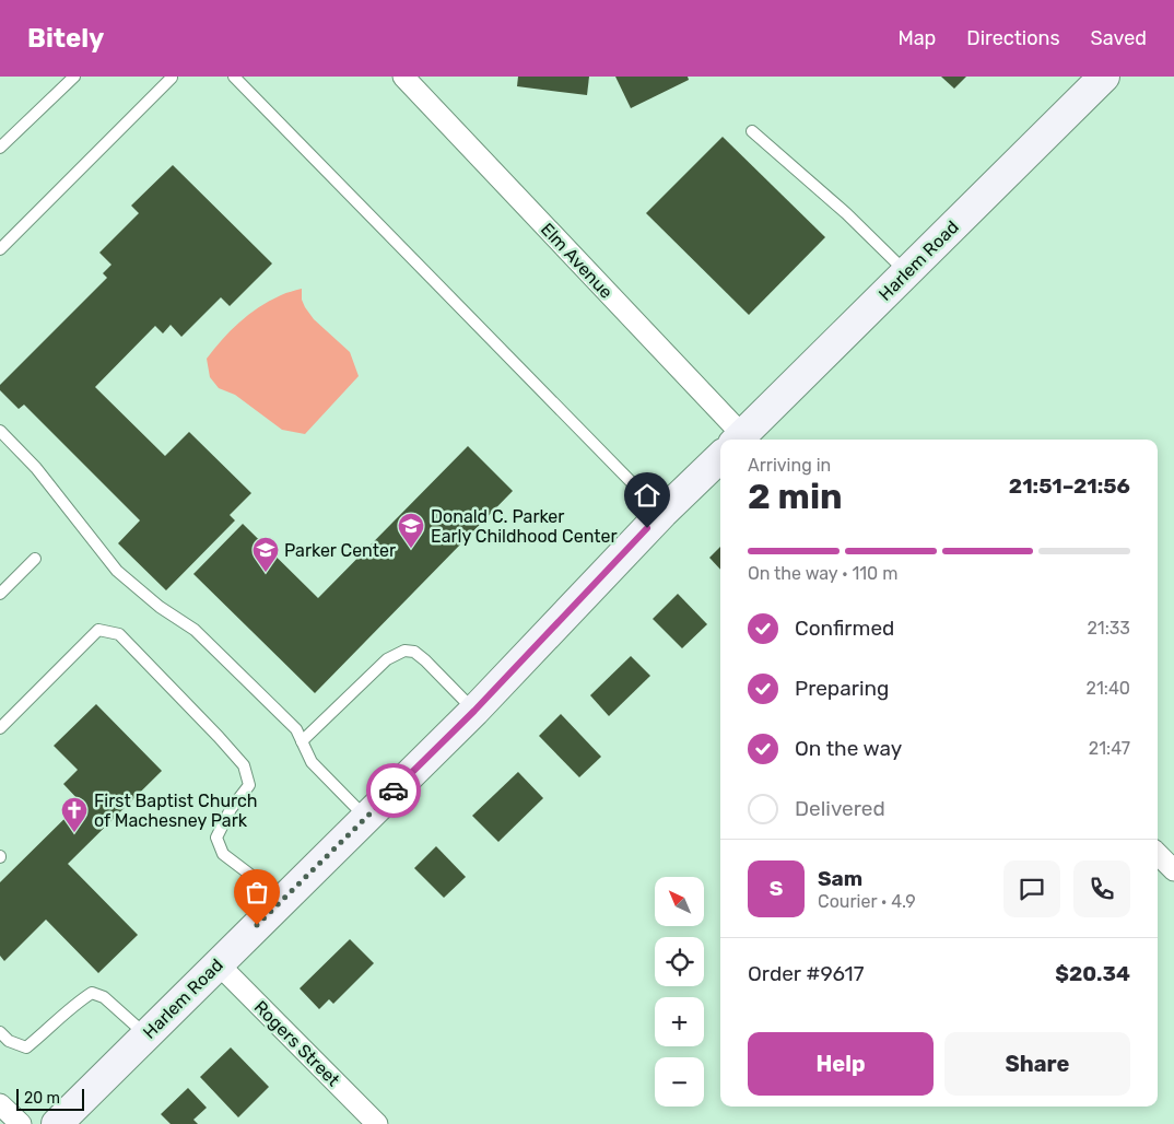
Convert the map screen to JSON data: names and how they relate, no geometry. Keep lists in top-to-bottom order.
{
  "streets": {
    "main road": ["Harlem Road"],
    "street": ["Elm Avenue", "Rogers Street"]
  },
  "crossings": [
    ["Harlem Road", "Rogers Street"]
  ],
  "places": {
    "school or university": ["Donald C. Parker Early Childhood Center", "Parker Center"],
    "church": ["First Baptist Church of Machesney Park"]
  },
  "scale_bar": "20 m",
  "north": "top left",
  "page": {
    "header": "Bitely",
    "nav": ["Map", "Directions", "Saved"],
    "heading": ["2 min", "Arriving in", "21:51–21:56"],
    "panel": [
      "Sam",
      "Courier · 4.9",
      "Order #9617",
      "$20.34"
    ],
    "bar": "On the way · 110 m",
    "list": [
      ["Confirmed", "21:33"],
      ["Preparing", "21:40"],
      ["On the way", "21:47"],
      "Delivered"
    ],
    "round": "S",
    "map_buttons": ["+", "−"],
    "buttons": ["Help", "Share"],
    "scale": "20 m"
  }
}
